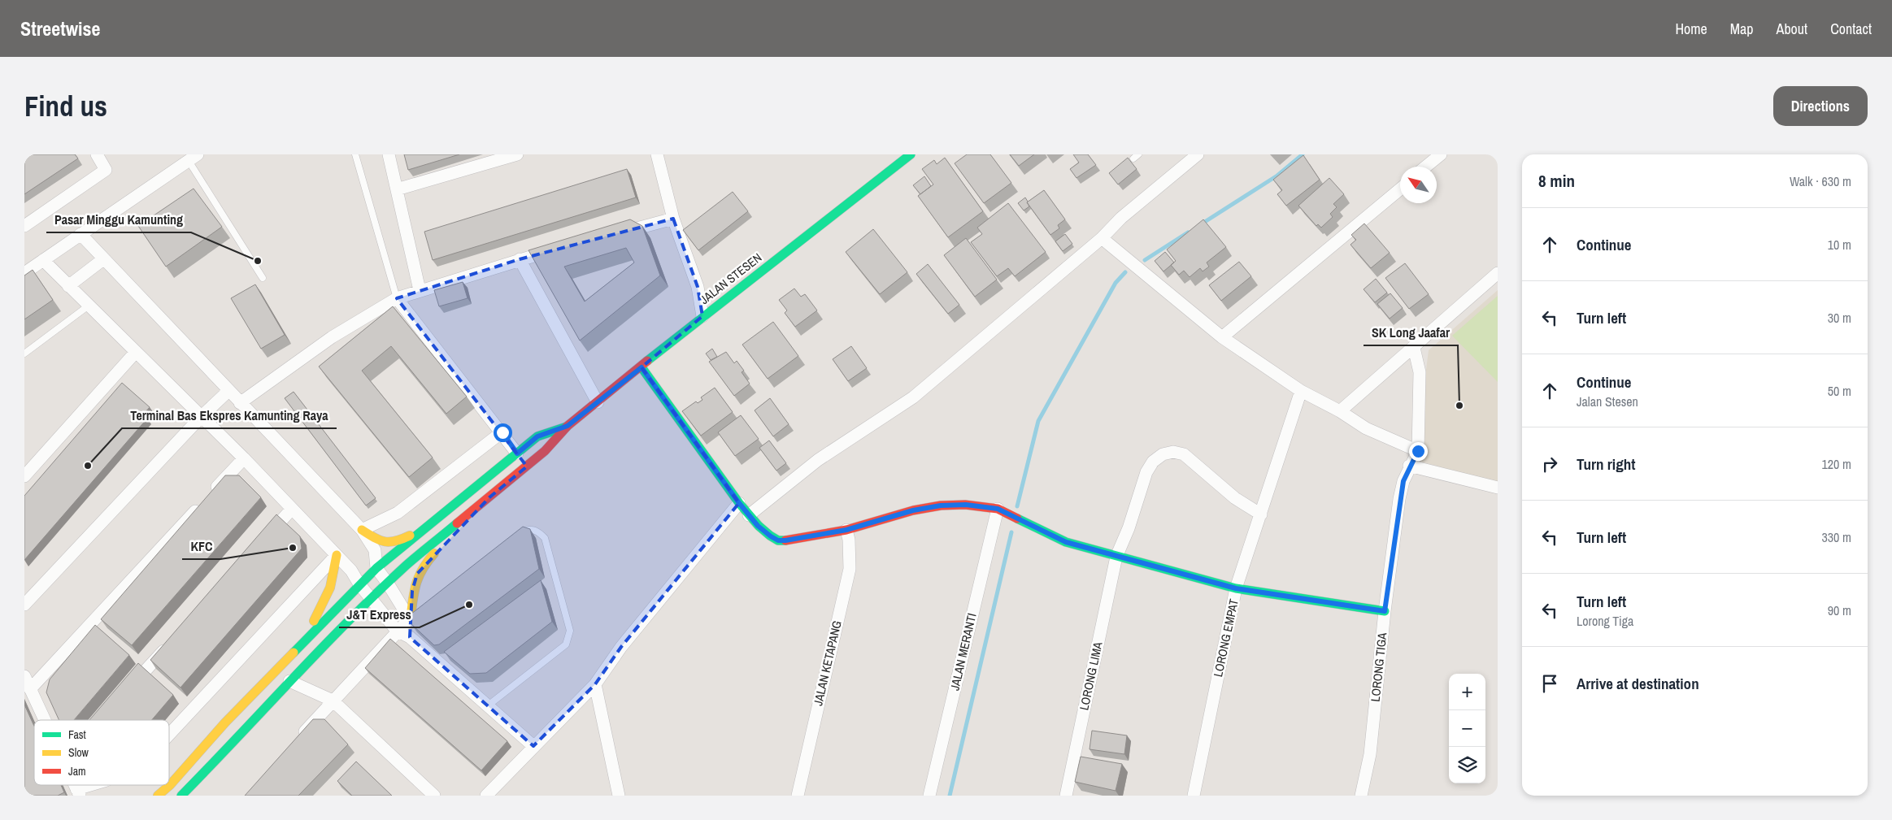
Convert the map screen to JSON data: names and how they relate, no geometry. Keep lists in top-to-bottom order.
{
  "streets": {
    "main road": ["JALAN STESEN"],
    "street": [
      "LORONG EMPAT",
      "JALAN MERANTI",
      "JALAN KETAPANG",
      "LORONG TIGA",
      "LORONG LIMA"
    ]
  },
  "crossings": [
    ["LORONG EMPAT", "LORONG LIMA"]
  ],
  "places": [
    "Pasar Minggu Kamunting",
    "SK Long Jaafar",
    "Terminal Bas Ekspres Kamunting Raya",
    "KFC",
    "J&T Express"
  ],
  "legend": ["Fast", "Slow", "Jam"],
  "north": "top left",
  "page": {
    "header": "Streetwise",
    "nav": [
      "Home",
      "Map",
      "About",
      "Contact"
    ],
    "buttons": "Directions",
    "title": "Find us",
    "heading": ["8 min", "Walk · 630 m"],
    "list": [
      ["Continue", "10 m"],
      ["Turn left", "30 m"],
      ["Continue", "Jalan Stesen", "50 m"],
      ["Turn right", "120 m"],
      ["Turn left", "330 m"],
      ["Turn left", "Lorong Tiga", "90 m"],
      "Arrive at destination"
    ],
    "map_buttons": ["+", "−"]
  }
}
